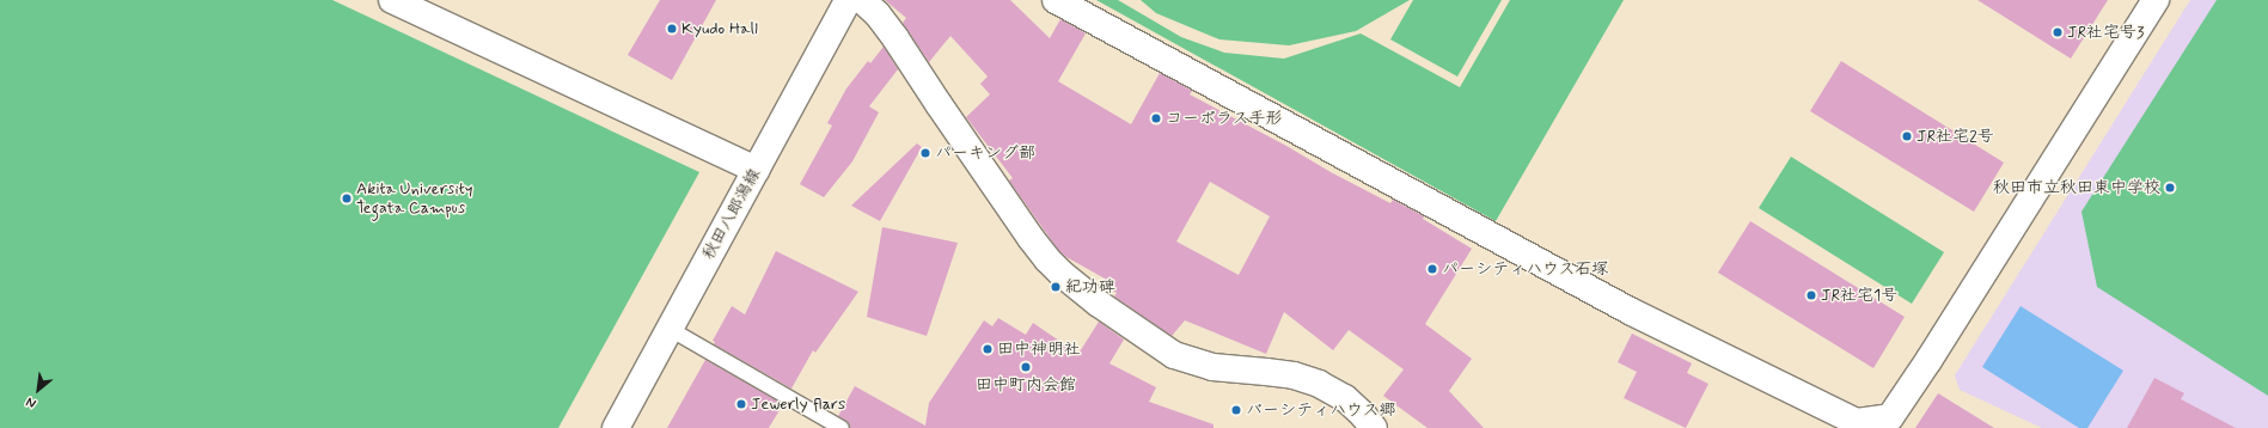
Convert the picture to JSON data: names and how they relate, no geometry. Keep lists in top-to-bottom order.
{
  "streets": {
    "street": ["秋田八郎潟線"]
  },
  "places": [
    "Kyudo Hall",
    "JR社宅号3",
    "コーポラス手形",
    "JR社宅2号",
    "パーキング鄙",
    "秋田市立秋田東中学校",
    "Akita University Tegata Campus",
    "パーシティハウス石塚",
    "紀功碑",
    "JR社宅1号",
    "田中神明社",
    "田中町内会館",
    "Jewerly flars",
    "バーシティハウス郷"
  ],
  "north": "bottom left"
}
